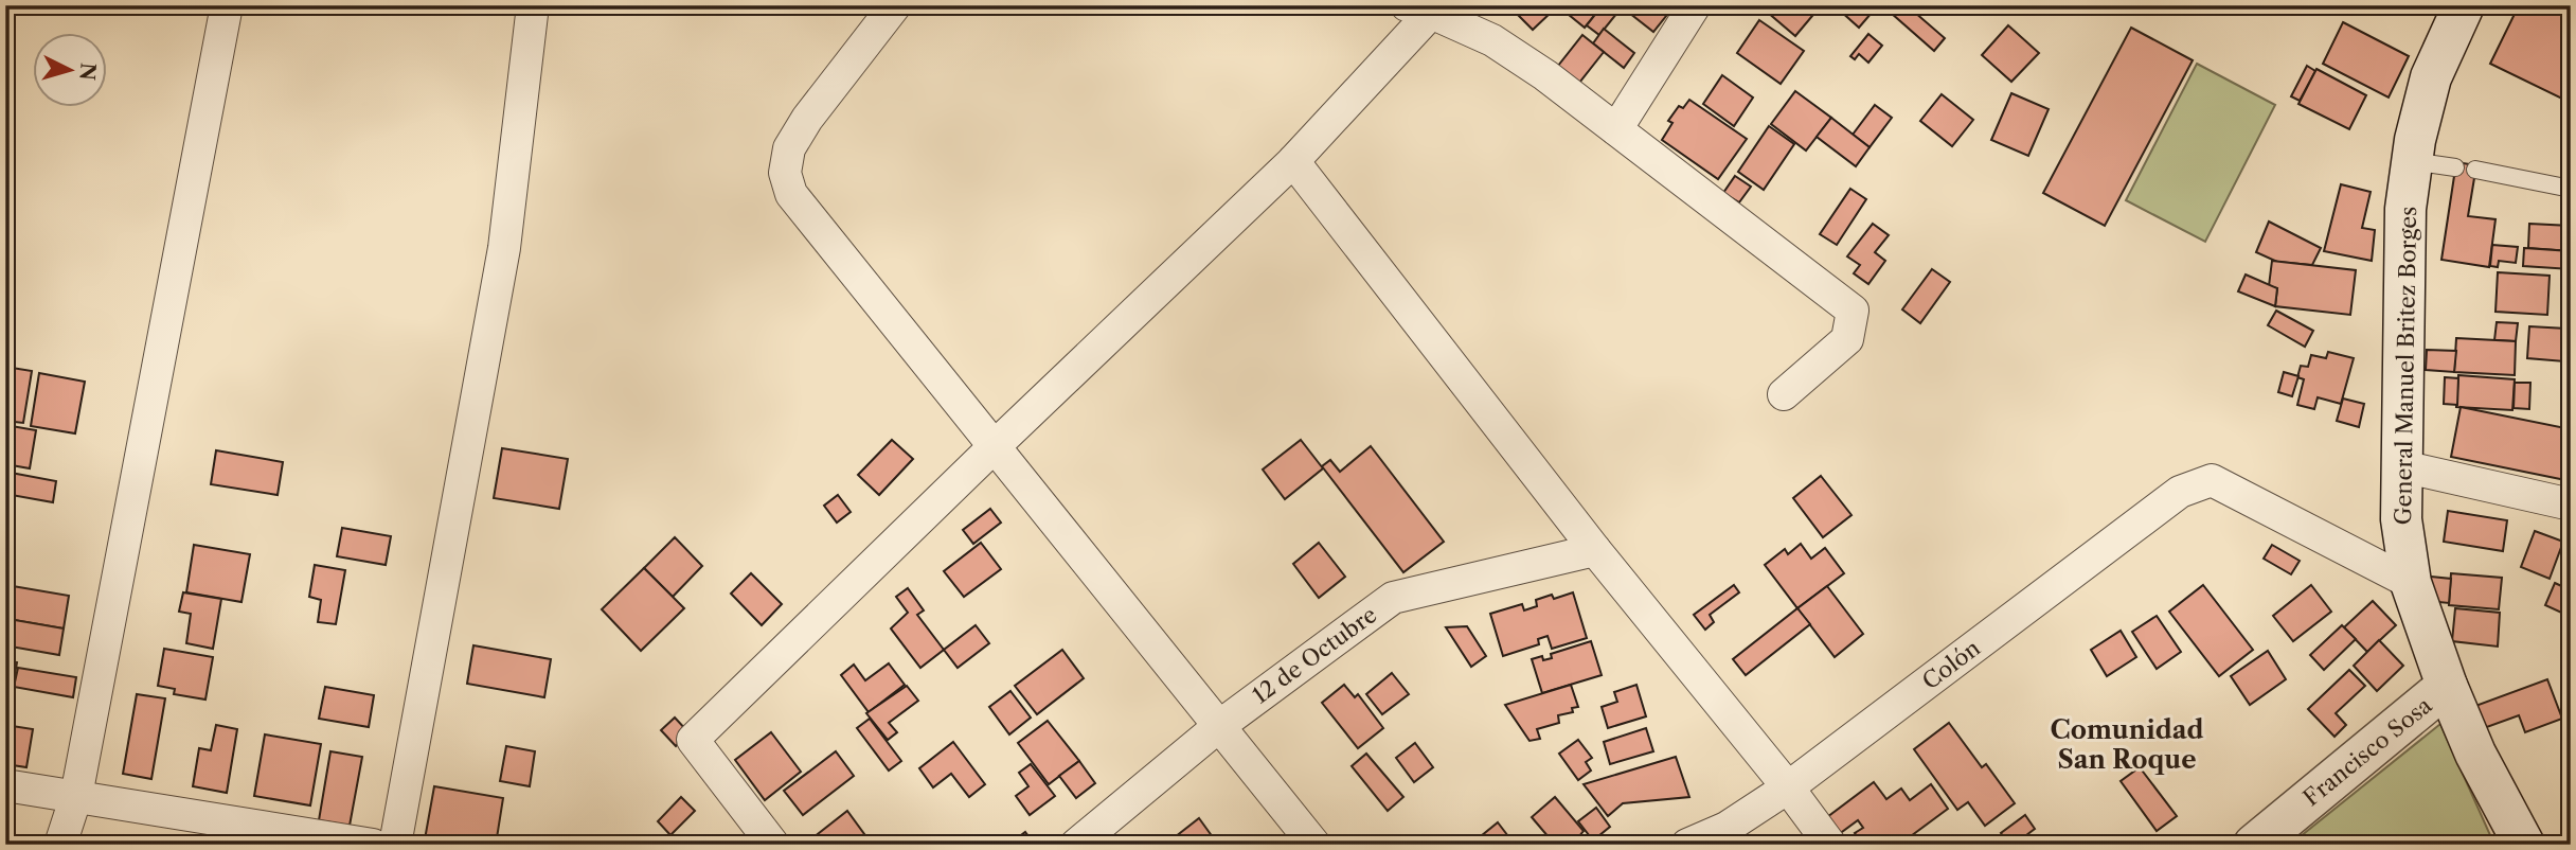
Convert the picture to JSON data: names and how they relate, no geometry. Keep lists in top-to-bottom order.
{
  "streets": {
    "main road": ["General Manuel Britez Borges", "Francisco Sosa"],
    "street": ["12 de Octubre", "Colón"]
  },
  "crossings": [
    ["General Manuel Britez Borges", "Colón"],
    ["General Manuel Britez Borges", "Francisco Sosa"]
  ],
  "districts": ["Comunidad San Roque"],
  "north": "right"
}
